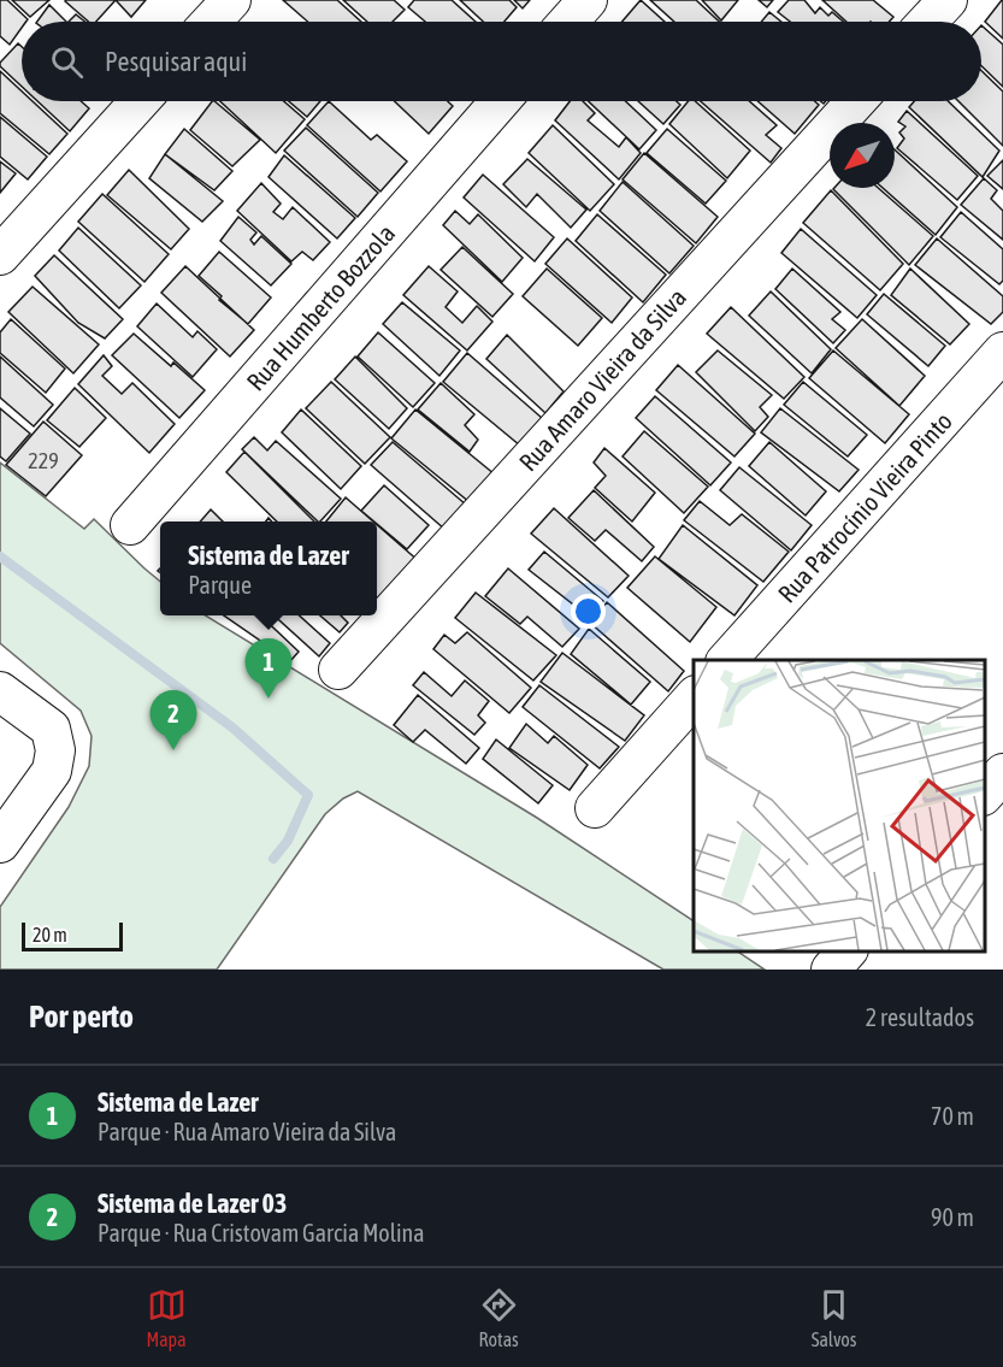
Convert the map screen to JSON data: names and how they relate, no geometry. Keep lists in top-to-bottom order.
{
  "streets": {
    "street": ["Rua Humberto Bozzola", "Rua Amaro Vieira da Silva", "Rua Patrocínio Vieira Pinto"]
  },
  "house_numbers": ["229"],
  "scale_bar": "20 m",
  "north": "bottom left",
  "page": {
    "search": "Pesquisar aqui",
    "popup": ["Sistema de Lazer", "Parque"],
    "pins": ["1", "2"],
    "scale": "20 m",
    "heading": ["Por perto", "2 resultados"],
    "list": [
      {
        "mark": "1",
        "name": "Sistema de Lazer",
        "note": "Parque · Rua Amaro Vieira da Silva",
        "value": "70 m"
      },
      {
        "mark": "2",
        "name": "Sistema de Lazer 03",
        "note": "Parque · Rua Cristovam Garcia Molina",
        "value": "90 m"
      }
    ],
    "nav": ["Mapa", "Rotas", "Salvos"]
  }
}
